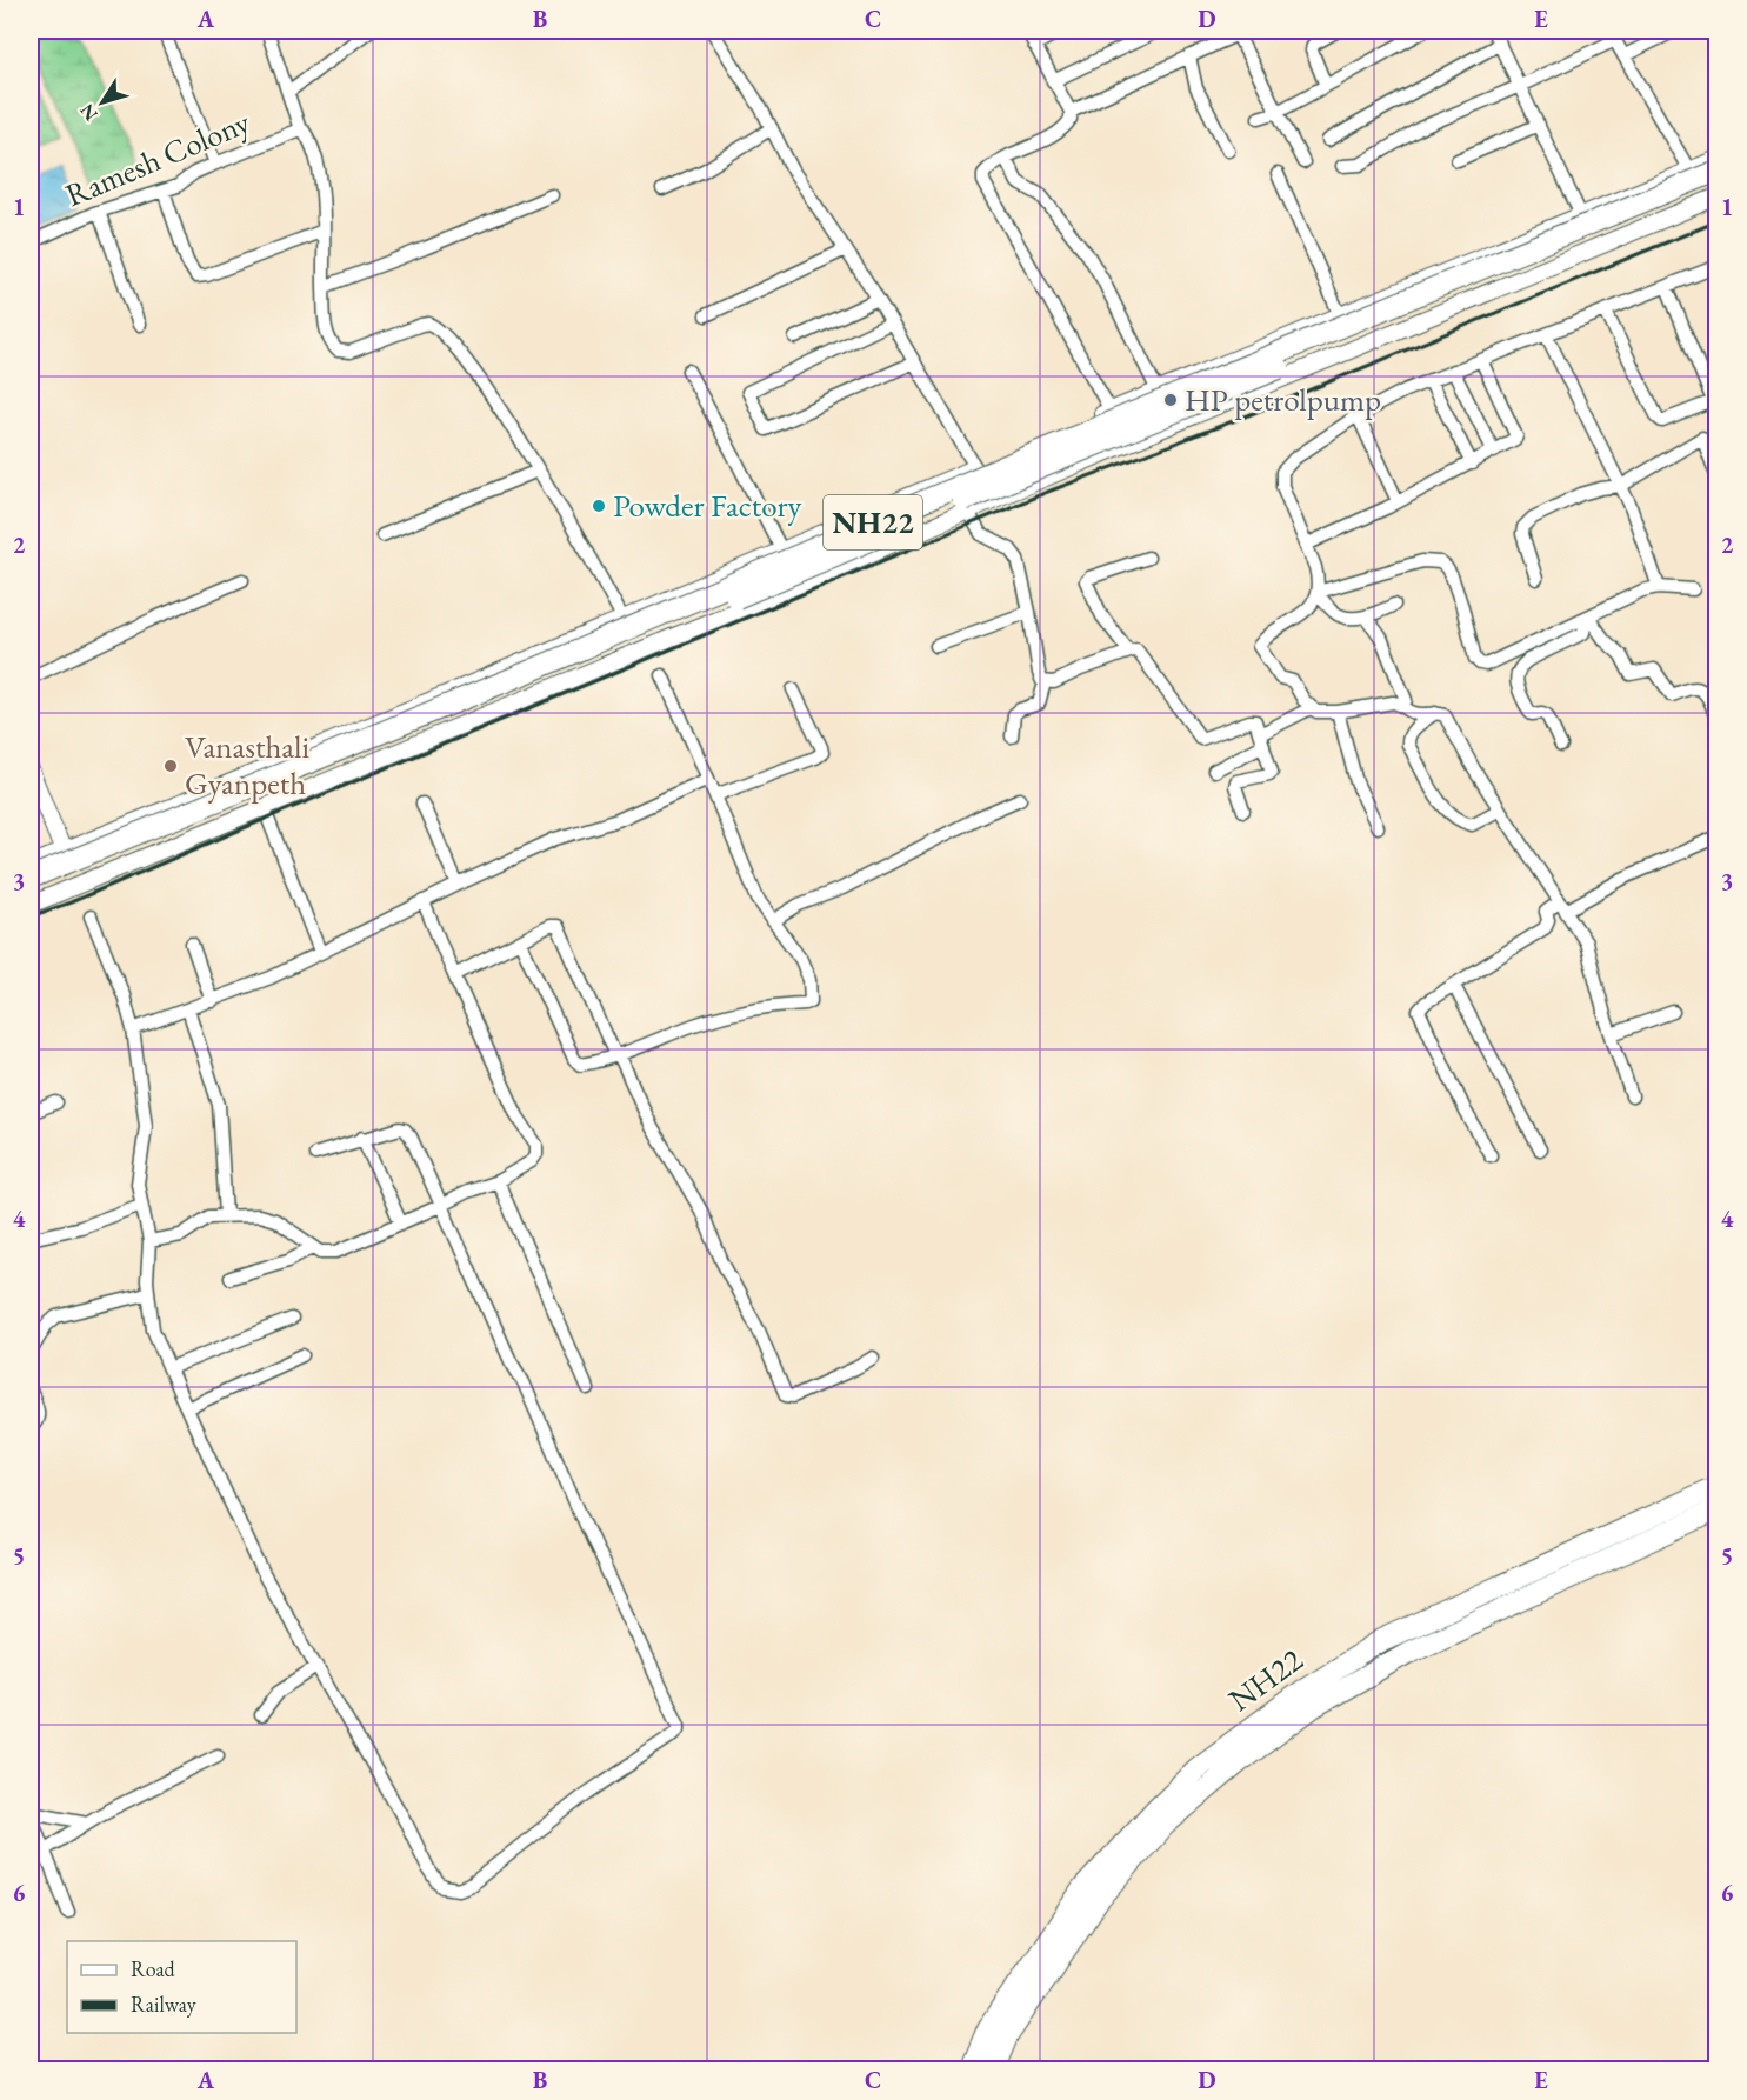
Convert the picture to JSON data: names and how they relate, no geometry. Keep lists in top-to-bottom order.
{
  "streets": {
    "highway": ["NH22"],
    "street": ["Ramesh Colony"]
  },
  "places": ["HP petrolpump", "Powder Factory", "Vanasthali Gyanpeth"],
  "legend": ["Road", "Railway"],
  "north": "bottom left",
  "grid": {
    "columns": [
      "A",
      "B",
      "C",
      "D",
      "E"
    ],
    "rows": [
      "1",
      "2",
      "3",
      "4",
      "5",
      "6"
    ]
  }
}
